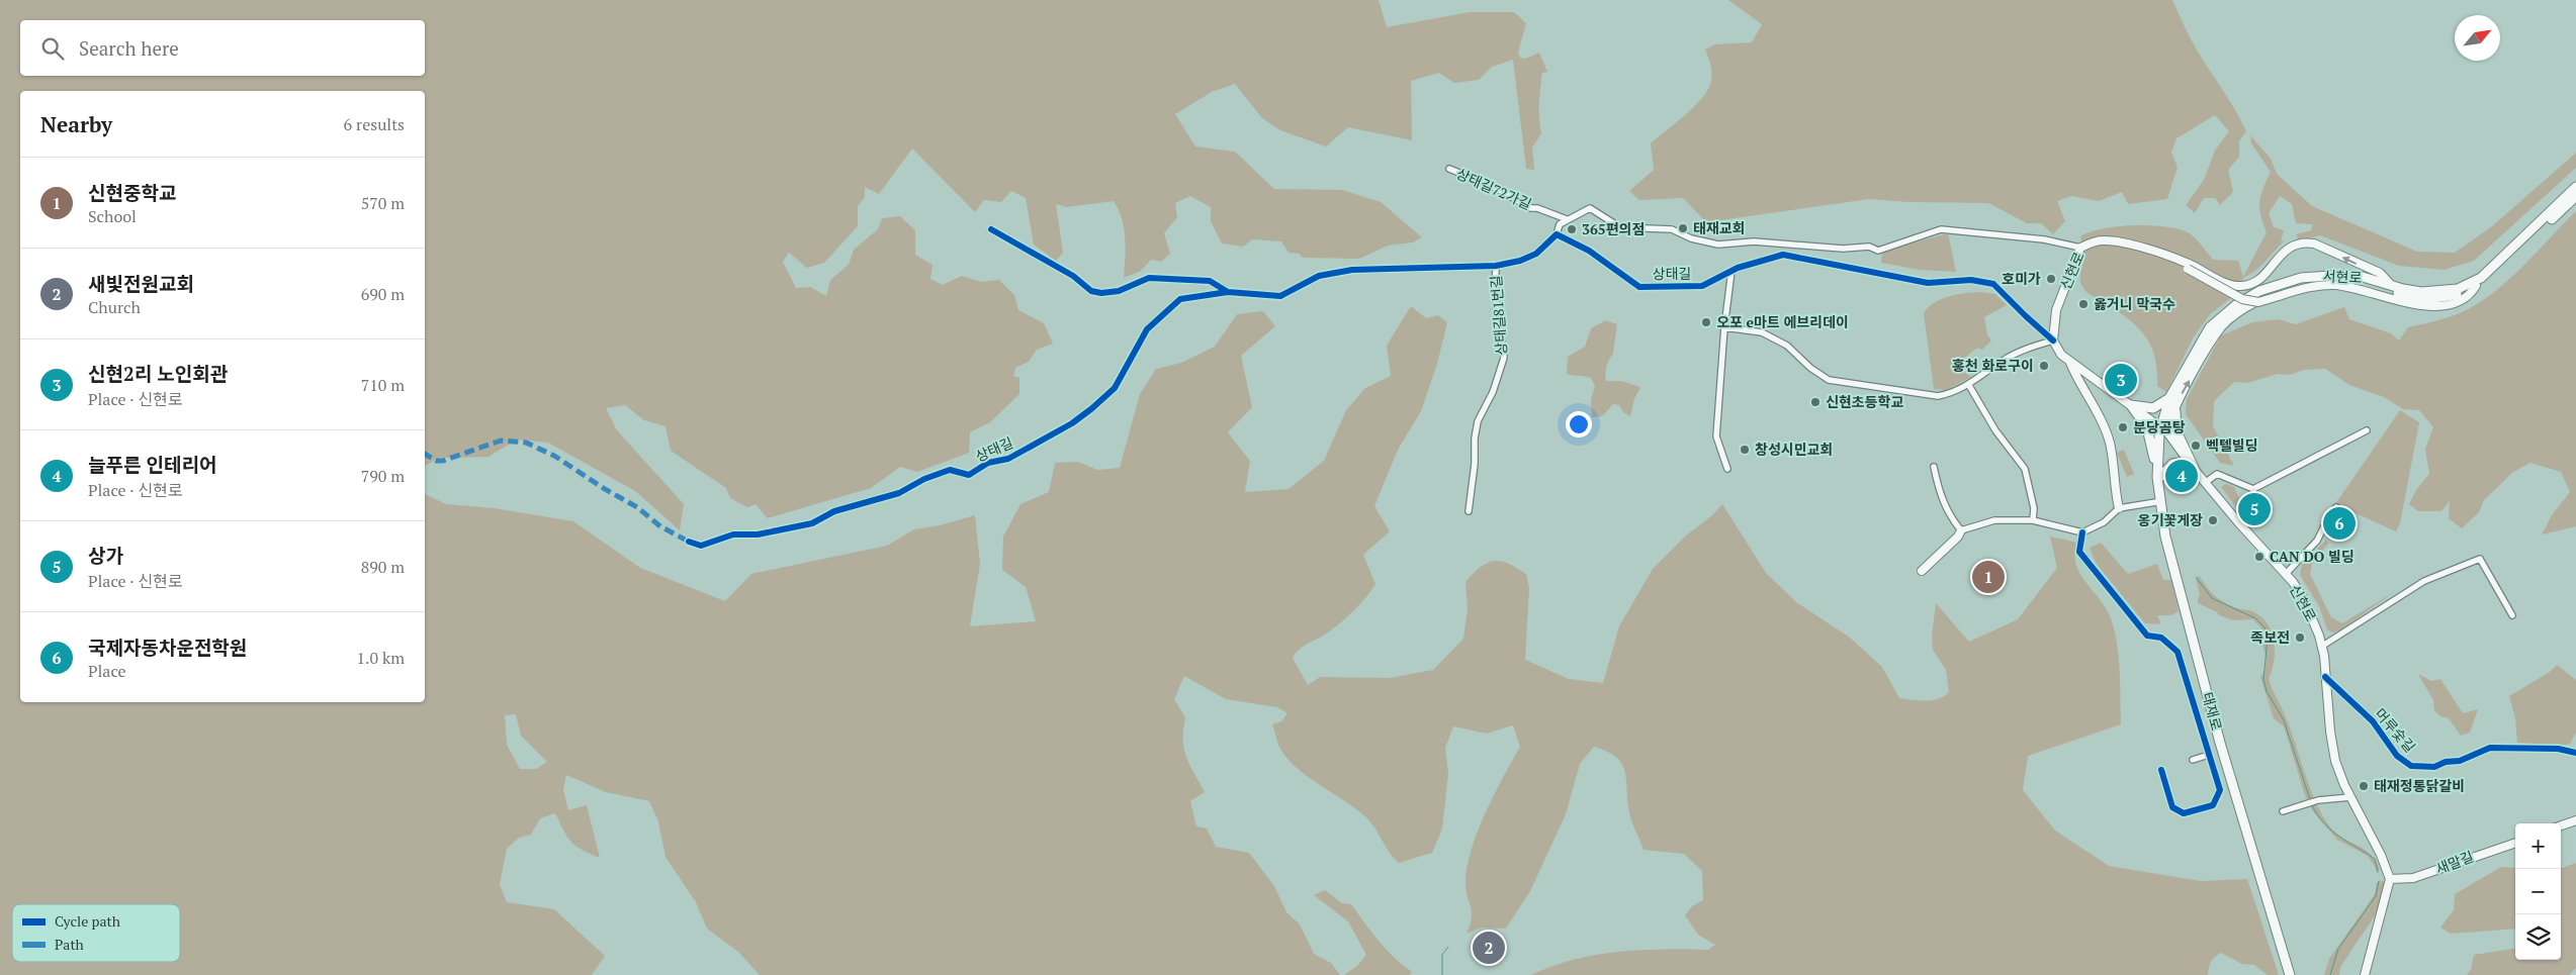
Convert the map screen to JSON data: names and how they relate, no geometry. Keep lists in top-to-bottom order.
{
  "streets": {
    "main road": [
      "신현로",
      "서현로",
      "태재로",
      "새말길"
    ],
    "street": [
      "상태길72가길",
      "상태길",
      "상태길81번길",
      "머루숯길"
    ]
  },
  "crossings": [
    ["신현로", "상태길"],
    ["신현로", "서현로"],
    ["신현로", "머루숯길"],
    ["신현로", "새말길"],
    ["상태길", "상태길81번길"],
    ["서현로", "태재로"]
  ],
  "places": [
    "태재교회",
    "365편의점",
    "호미가",
    "옳거니 막국수",
    "오포 e마트 에브리데이",
    "홍천 화로구이",
    "신현초등학교",
    "분당곰탕",
    "벡텔빌딩",
    "창성시민교회",
    "옹기꽃게장",
    "CAN DO 빌딩",
    "족보전",
    "태재정통닭갈비"
  ],
  "legend": ["Cycle path", "Path"],
  "north": "top right",
  "page": {
    "search": "Search here",
    "heading": ["Nearby", "6 results"],
    "list": [
      {
        "mark": "1",
        "name": "신현중학교",
        "note": "School",
        "value": "570 m"
      },
      {
        "mark": "2",
        "name": "새빛전원교회",
        "note": "Church",
        "value": "690 m"
      },
      {
        "mark": "3",
        "name": "신현2리 노인회관",
        "note": "Place · 신현로",
        "value": "710 m"
      },
      {
        "mark": "4",
        "name": "늘푸른 인테리어",
        "note": "Place · 신현로",
        "value": "790 m"
      },
      {
        "mark": "5",
        "name": "상가",
        "note": "Place · 신현로",
        "value": "890 m"
      },
      {
        "mark": "6",
        "name": "국제자동차운전학원",
        "note": "Place",
        "value": "1.0 km"
      }
    ],
    "pins": [
      "3",
      "4",
      "5",
      "6",
      "1",
      "2"
    ],
    "map_buttons": ["+", "−"]
  }
}
